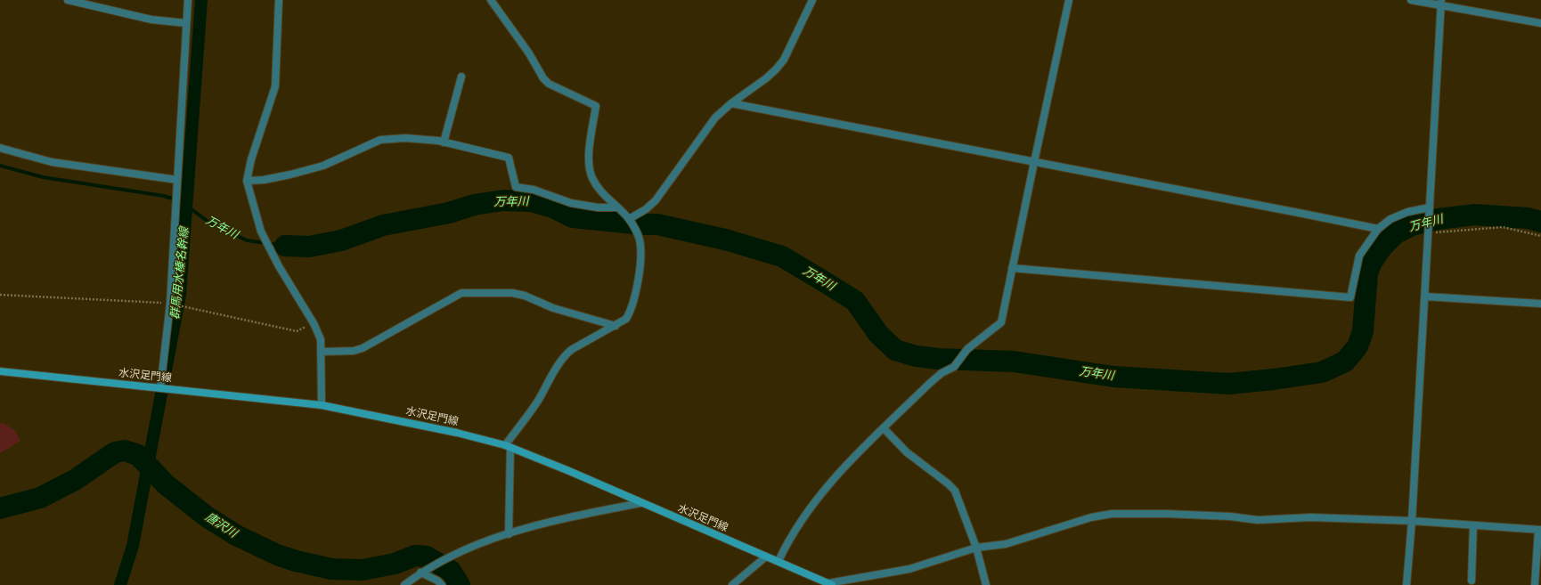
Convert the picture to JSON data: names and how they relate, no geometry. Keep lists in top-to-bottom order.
{
  "streets": {
    "main road": ["水沢足門線"]
  },
  "water": ["万年川", "群馬用水榛名幹線", "唐沢川"]
}
